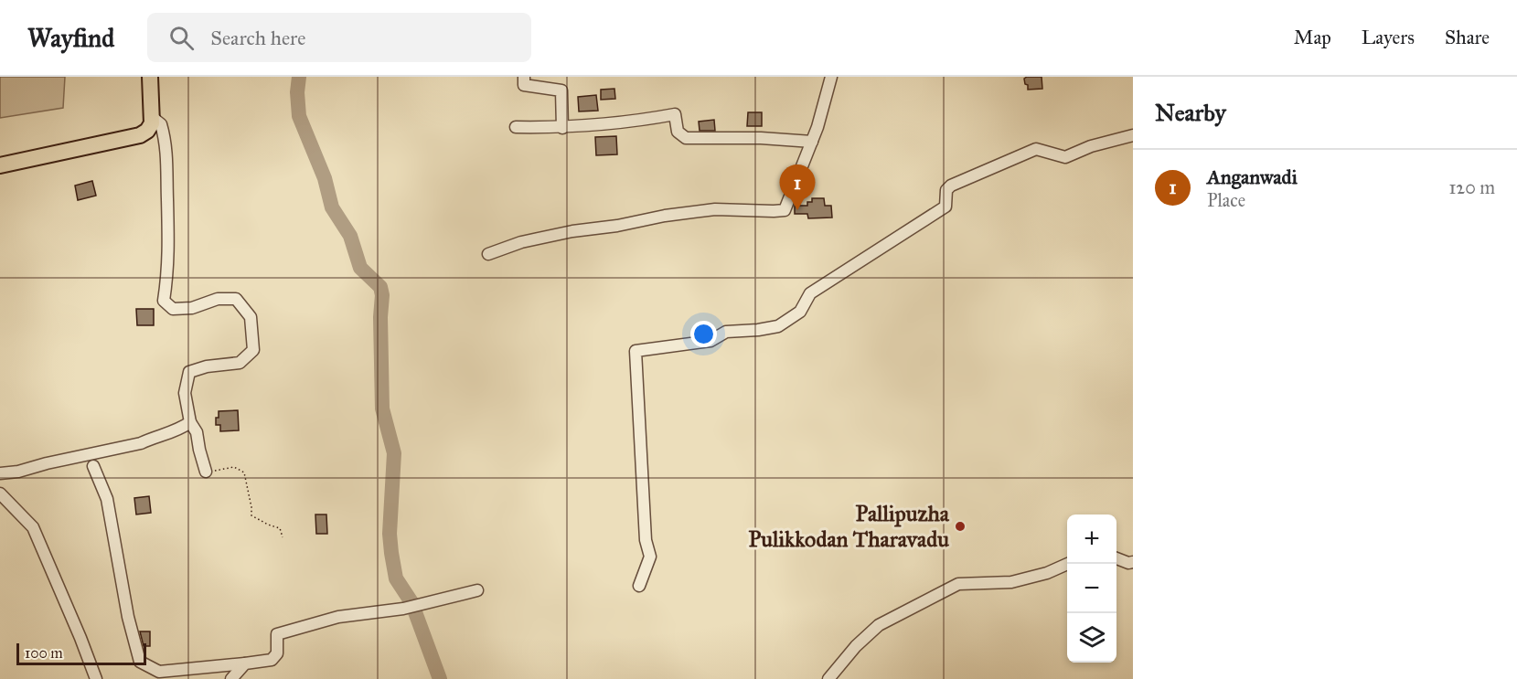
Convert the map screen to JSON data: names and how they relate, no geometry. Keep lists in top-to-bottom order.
{
  "places": ["Pallipuzha Pulikkodan Tharavadu"],
  "scale_bar": "100 m",
  "page": {
    "header": "Wayfind",
    "search": "Search here",
    "nav": ["Map", "Layers", "Share"],
    "heading": "Nearby",
    "list": [
      {
        "mark": "1",
        "name": "Anganwadi",
        "note": "Place",
        "value": "120 m"
      }
    ],
    "pins": "1",
    "map_buttons": ["+", "−"],
    "scale": "100 m"
  }
}
